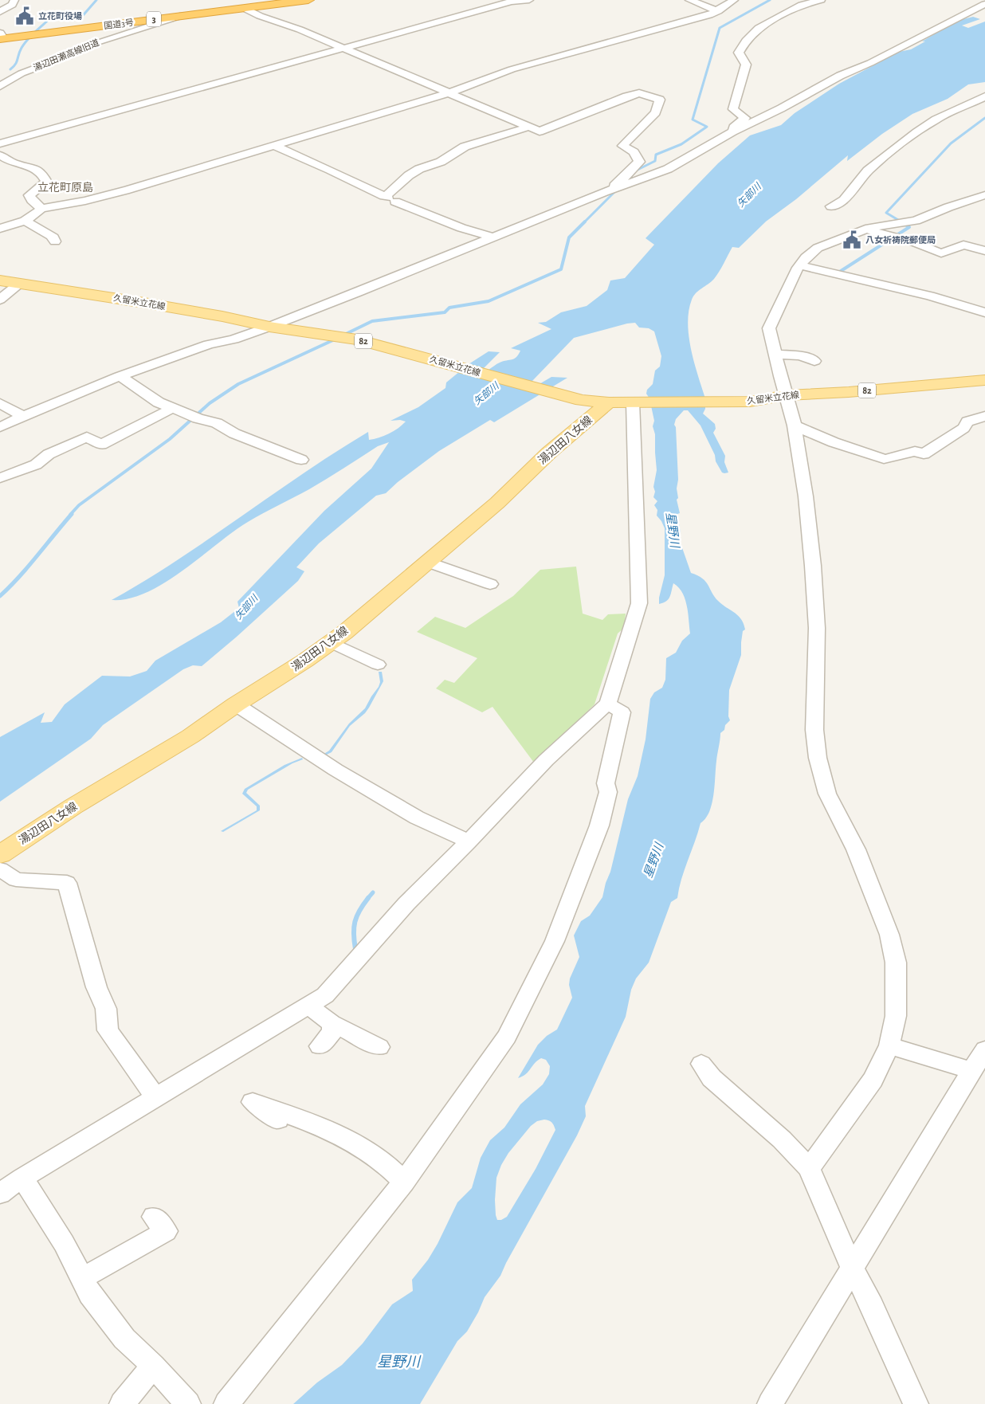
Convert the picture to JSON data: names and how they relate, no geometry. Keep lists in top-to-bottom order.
{
  "streets": {
    "highway": ["3", "国道3号"],
    "main road": ["久留米立花線", "82", "湯辺田八女線"],
    "street": ["湯辺田瀬高線旧道"]
  },
  "crossings": [
    ["国道3号", "湯辺田瀬高線旧道"],
    ["久留米立花線", "湯辺田八女線"]
  ],
  "districts": ["立花町原島"],
  "water": ["矢部川", "星野川"],
  "places": {
    "public building": ["立花町役場", "八女祈祷院郵便局"]
  }
}
